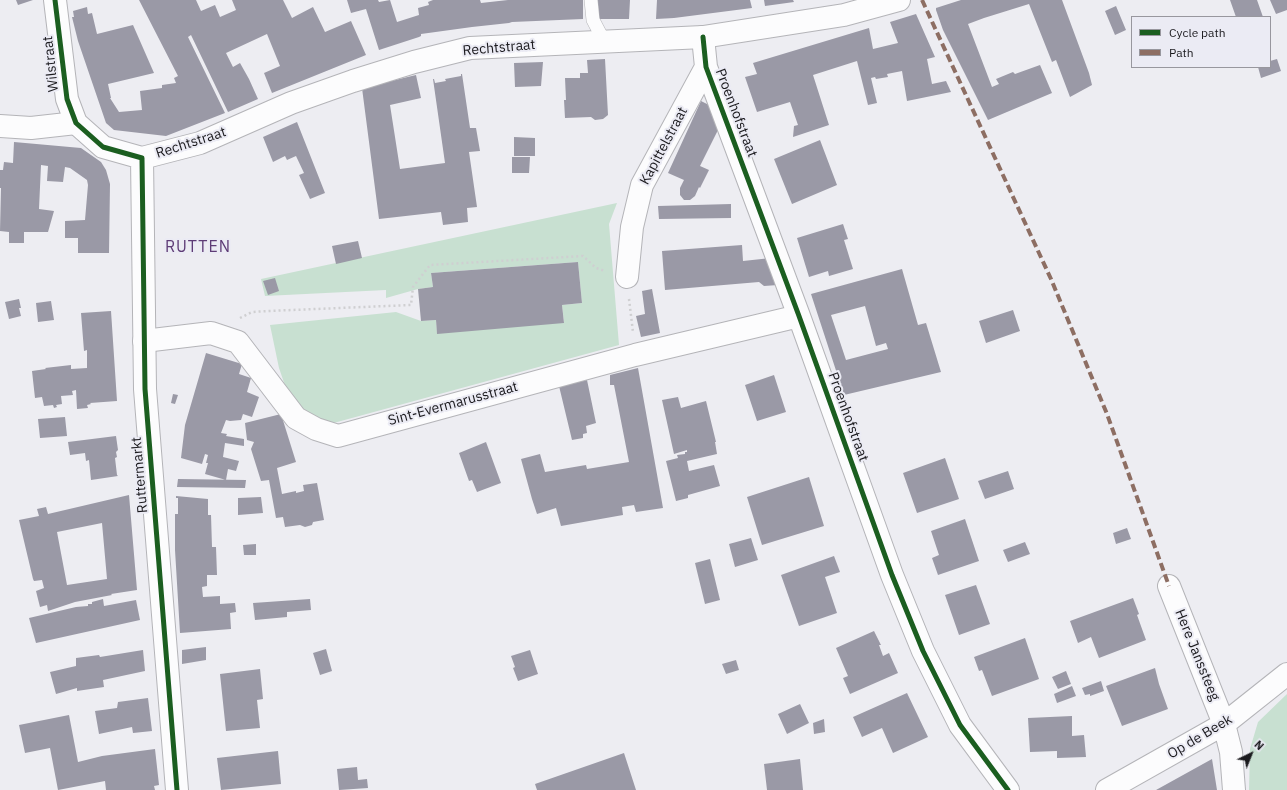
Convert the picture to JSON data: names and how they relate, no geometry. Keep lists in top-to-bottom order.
{
  "streets": {
    "street": [
      "Rechtstraat",
      "Wilstraat",
      "Proenhofstraat",
      "Kapittelstraat",
      "Sint-Evermarusstraat",
      "Ruttermarkt",
      "Here Janssteeg",
      "Op de Beek"
    ]
  },
  "crossings": [
    ["Rechtstraat", "Wilstraat"],
    ["Rechtstraat", "Proenhofstraat"],
    ["Rechtstraat", "Ruttermarkt"],
    ["Proenhofstraat", "Kapittelstraat"],
    ["Proenhofstraat", "Sint-Evermarusstraat"],
    ["Sint-Evermarusstraat", "Ruttermarkt"],
    ["Here Janssteeg", "Op de Beek"]
  ],
  "districts": ["RUTTEN"],
  "legend": ["Cycle path", "Path"],
  "north": "top right"
}
